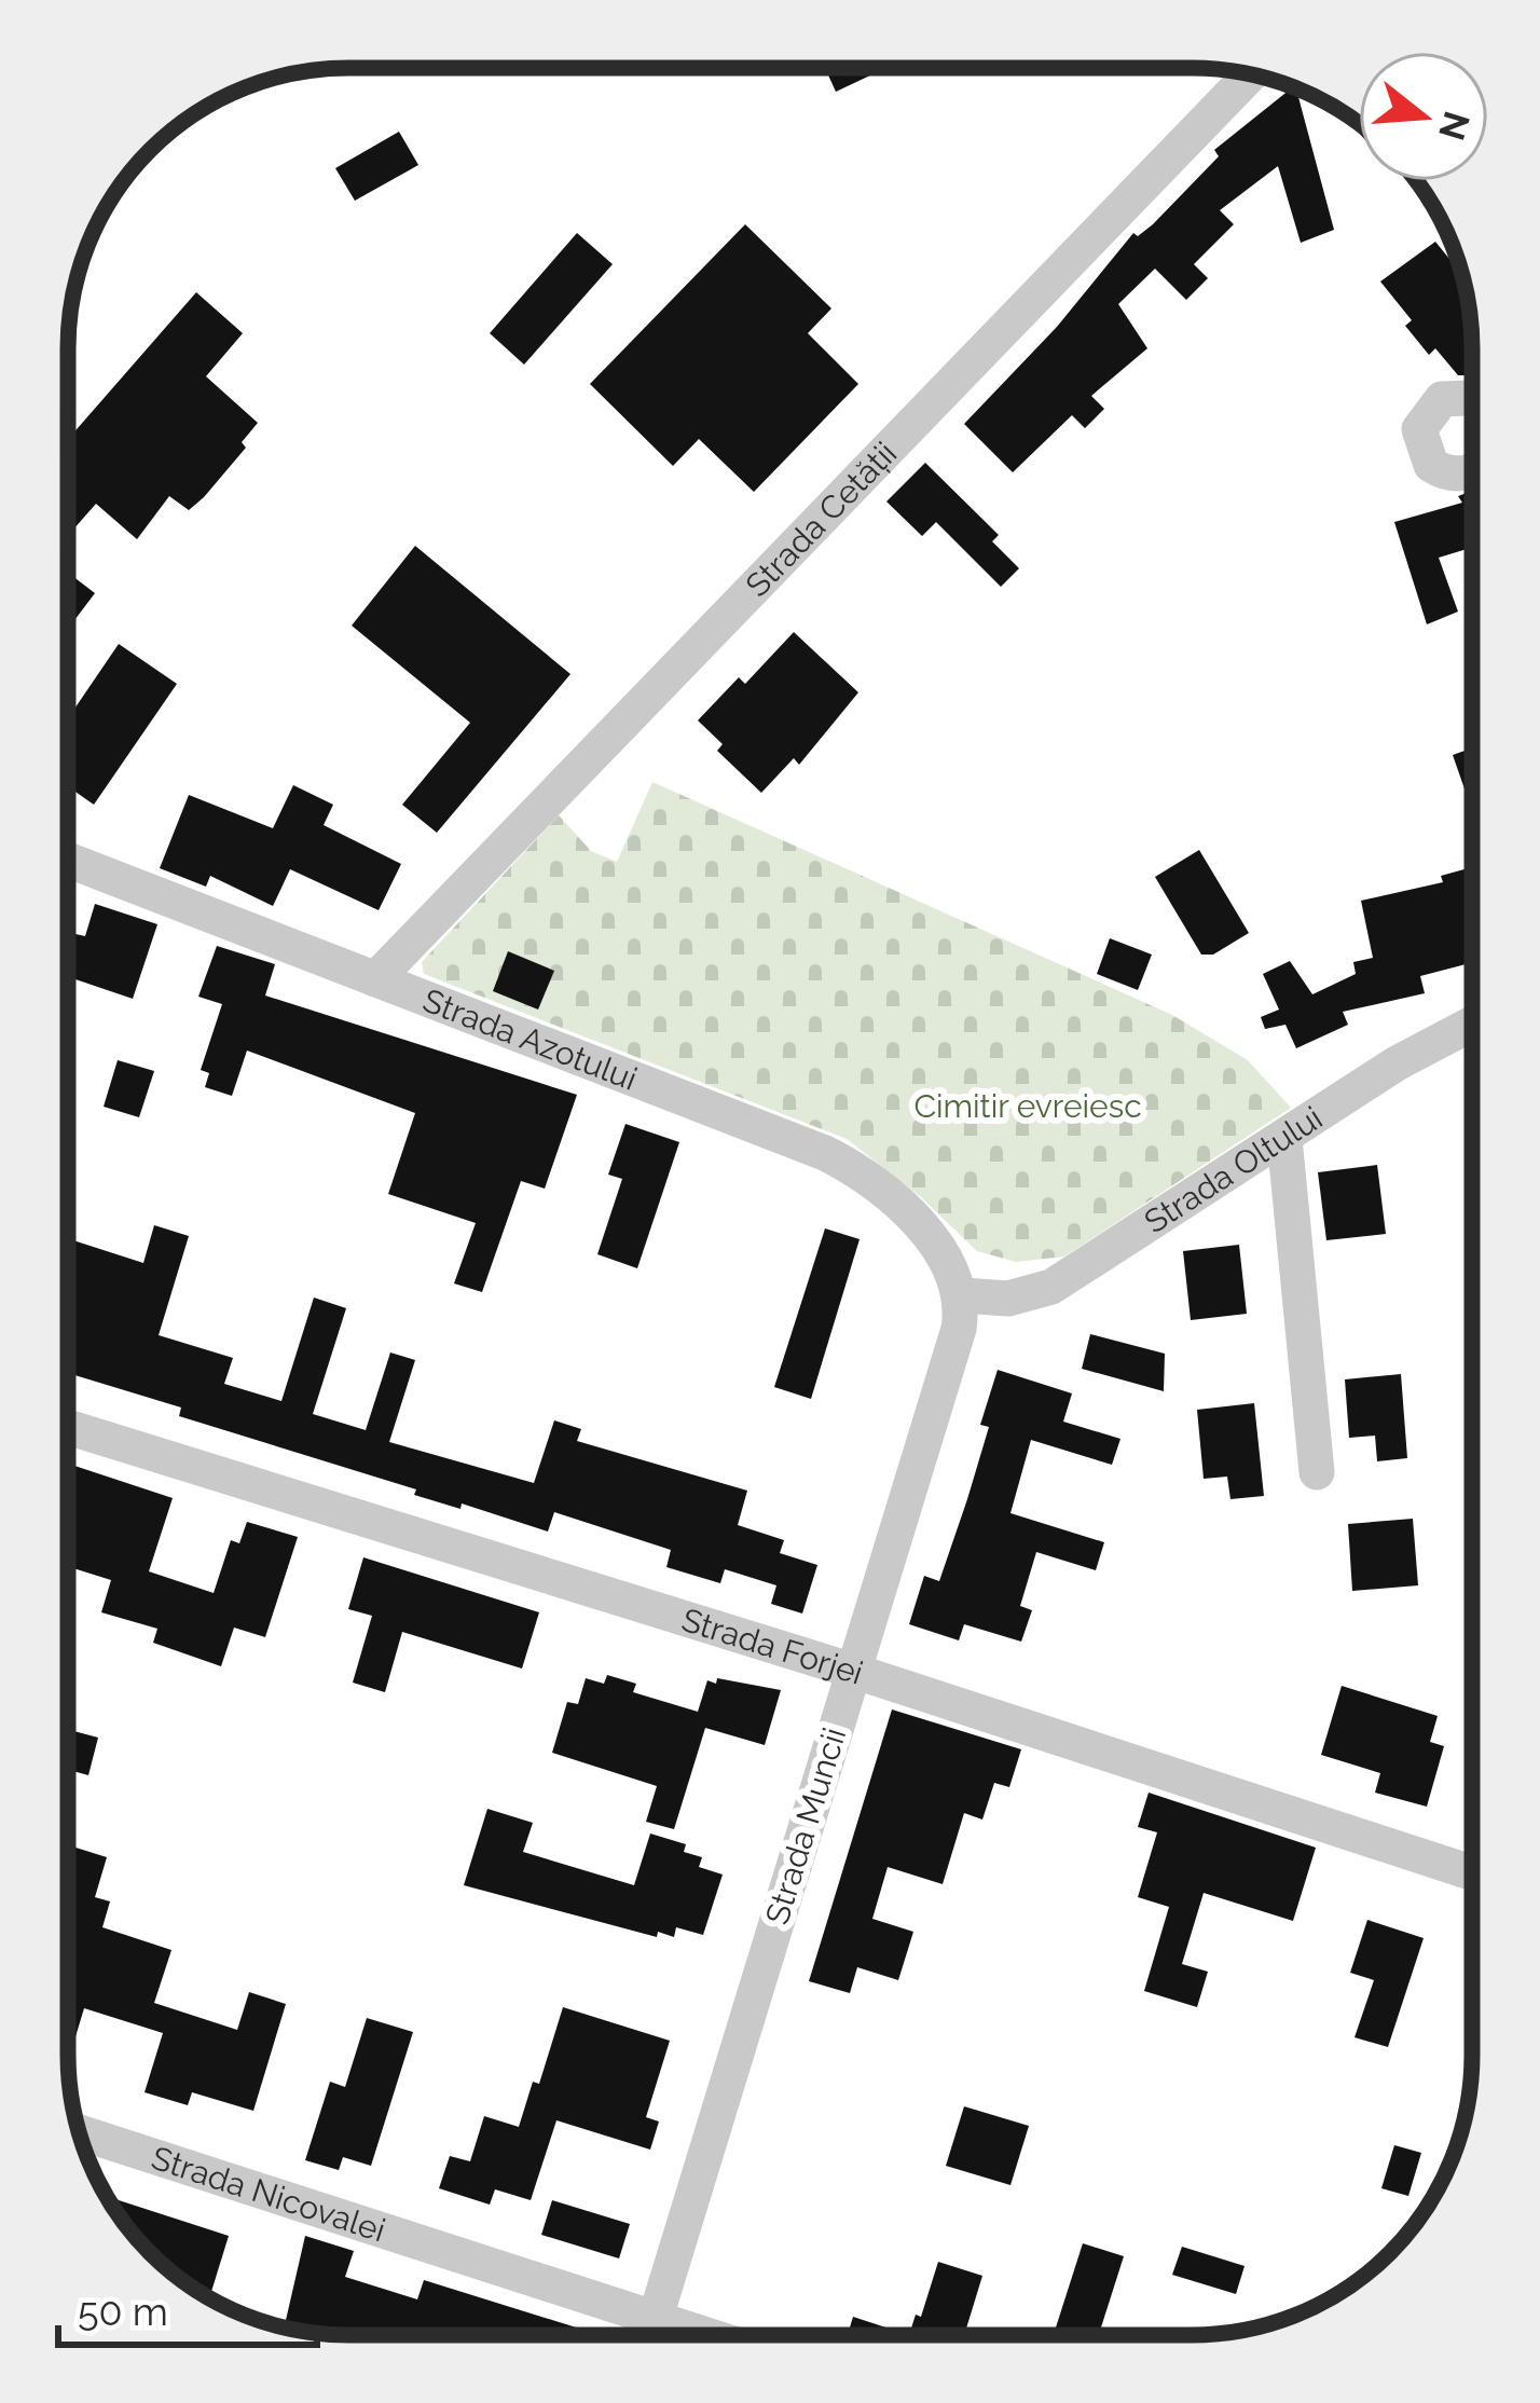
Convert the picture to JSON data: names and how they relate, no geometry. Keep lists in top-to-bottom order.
{
  "streets": {
    "street": [
      "Strada Cetății",
      "Strada Azotului",
      "Strada Oltului",
      "Strada Forjei",
      "Strada Muncii",
      "Strada Nicovalei"
    ]
  },
  "crossings": [
    ["Strada Cetății", "Strada Azotului"],
    ["Strada Azotului", "Strada Oltului"],
    ["Strada Azotului", "Strada Muncii"],
    ["Strada Oltului", "Strada Muncii"],
    ["Strada Forjei", "Strada Muncii"],
    ["Strada Muncii", "Strada Nicovalei"]
  ],
  "parks": ["Cimitir evreiesc"],
  "scale_bar": "50 m",
  "north": "right"
}
